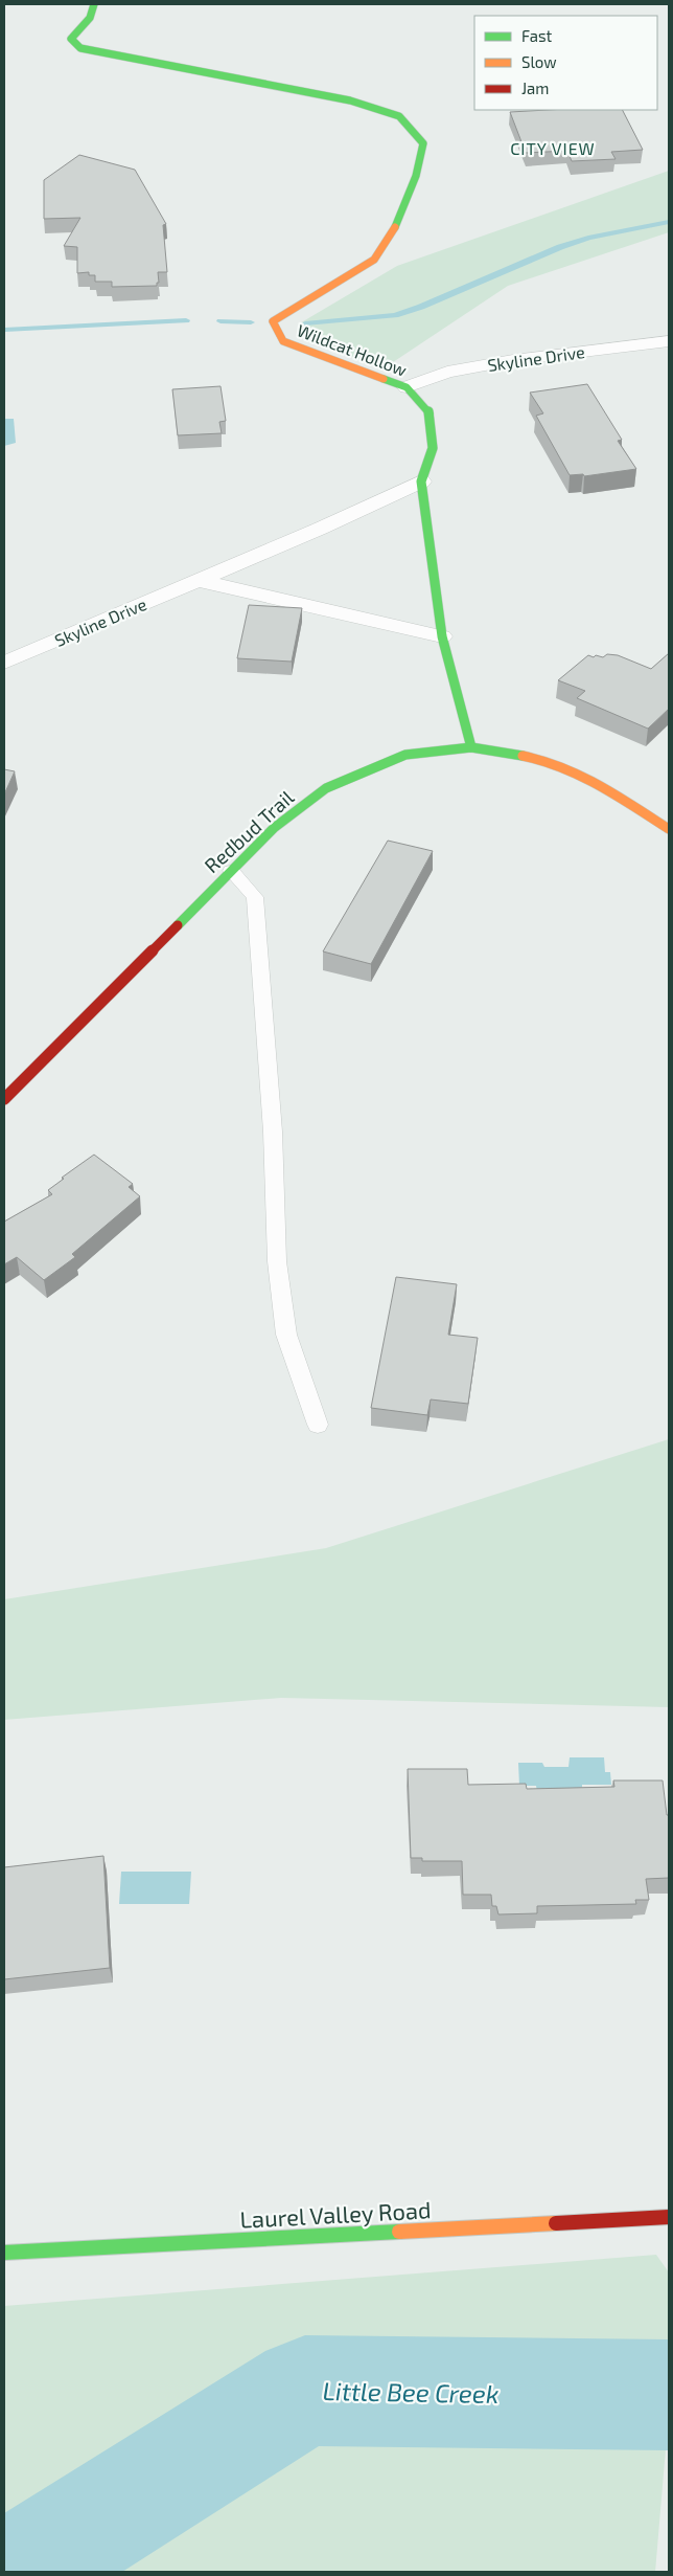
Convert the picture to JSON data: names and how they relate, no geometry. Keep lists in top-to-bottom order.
{
  "streets": {
    "street": [
      "Wildcat Hollow",
      "Skyline Drive",
      "Redbud Trail",
      "Laurel Valley Road"
    ]
  },
  "crossings": [
    ["Wildcat Hollow", "Skyline Drive"],
    ["Wildcat Hollow", "Redbud Trail"]
  ],
  "districts": ["CITY VIEW"],
  "water": ["Little Bee Creek"],
  "legend": ["Fast", "Slow", "Jam"]
}
